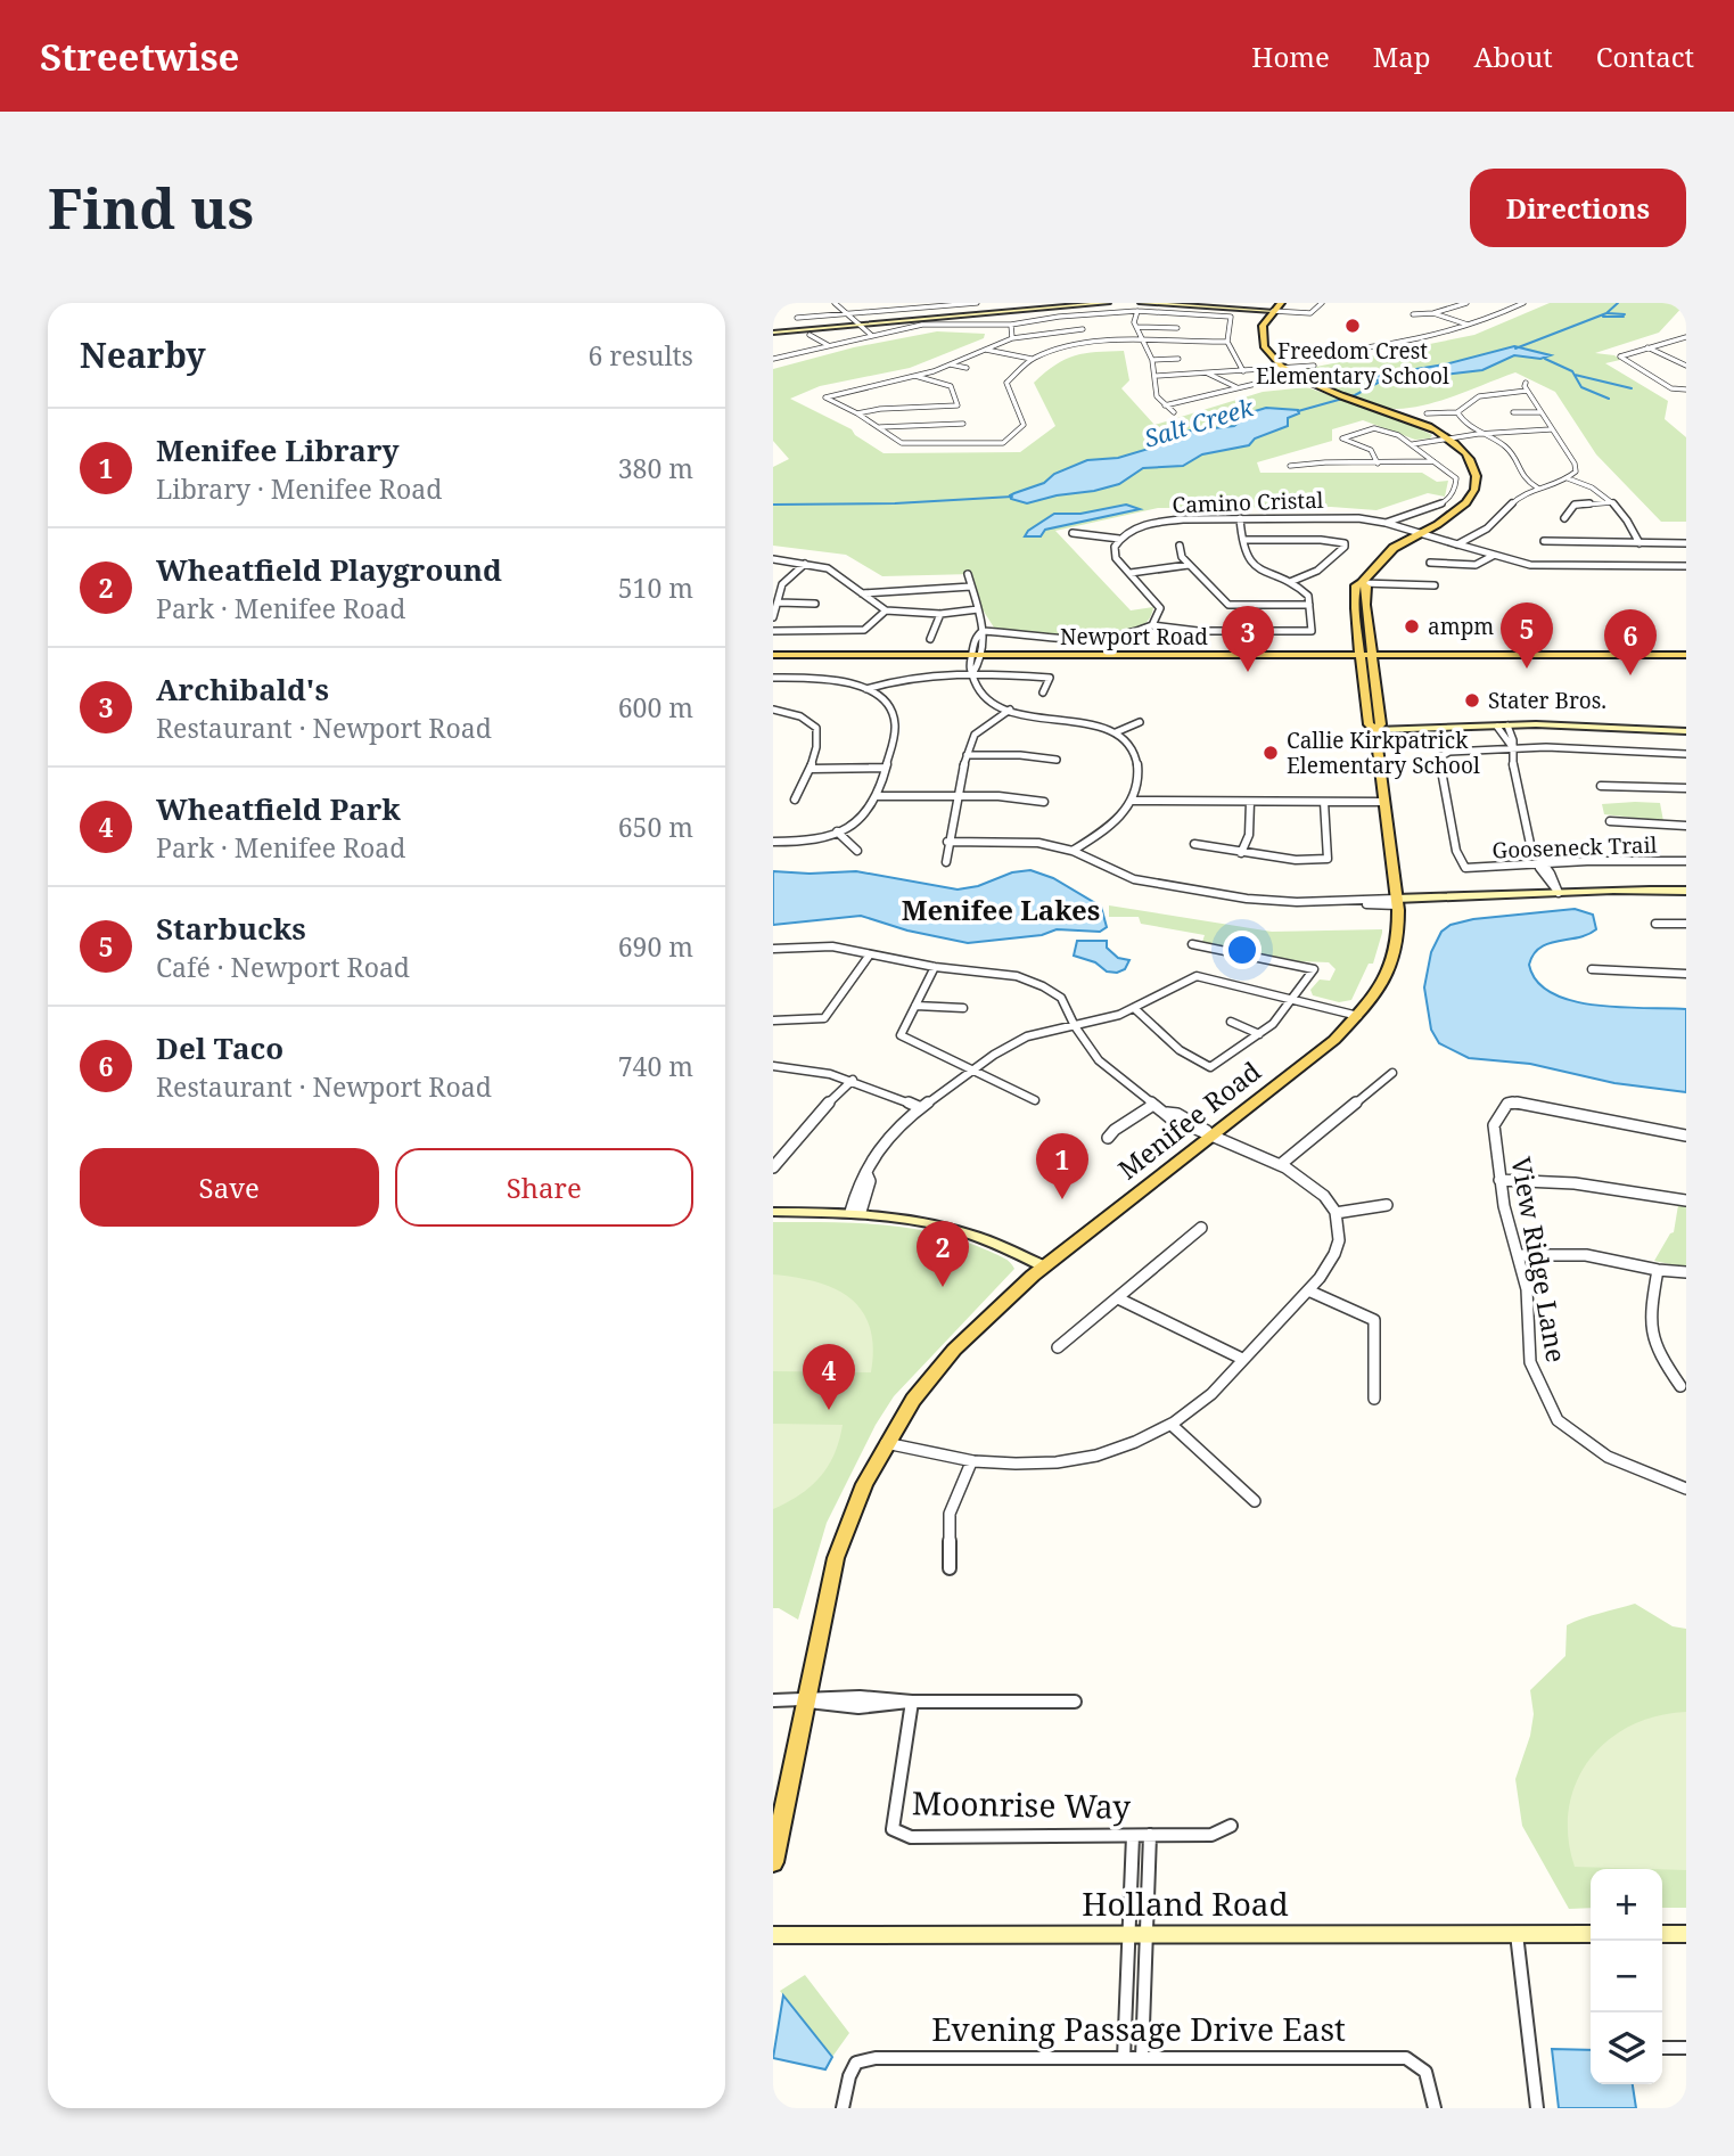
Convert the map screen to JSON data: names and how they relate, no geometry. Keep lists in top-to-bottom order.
{
  "streets": {
    "main road": ["Newport Road", "Menifee Road"],
    "street": [
      "Camino Cristal",
      "Gooseneck Trail",
      "View Ridge Lane",
      "Moonrise Way",
      "Holland Road",
      "Evening Passage Drive East"
    ]
  },
  "crossings": [
    ["Newport Road", "Menifee Road"]
  ],
  "districts": ["Menifee Lakes"],
  "water": ["Salt Creek"],
  "places": [
    "Freedom Crest Elementary School",
    "ampm",
    "Stater Bros.",
    "Callie Kirkpatrick Elementary School"
  ],
  "page": {
    "header": "Streetwise",
    "nav": [
      "Home",
      "Map",
      "About",
      "Contact"
    ],
    "buttons": [
      "Directions",
      ["Save", "Share"]
    ],
    "title": "Find us",
    "heading": ["Nearby", "6 results"],
    "list": [
      {
        "mark": "1",
        "name": "Menifee Library",
        "note": "Library · Menifee Road",
        "value": "380 m"
      },
      {
        "mark": "2",
        "name": "Wheatfield Playground",
        "note": "Park · Menifee Road",
        "value": "510 m"
      },
      {
        "mark": "3",
        "name": "Archibald's",
        "note": "Restaurant · Newport Road",
        "value": "600 m"
      },
      {
        "mark": "4",
        "name": "Wheatfield Park",
        "note": "Park · Menifee Road",
        "value": "650 m"
      },
      {
        "mark": "5",
        "name": "Starbucks",
        "note": "Café · Newport Road",
        "value": "690 m"
      },
      {
        "mark": "6",
        "name": "Del Taco",
        "note": "Restaurant · Newport Road",
        "value": "740 m"
      }
    ],
    "pins": [
      "5",
      "3",
      "6",
      "1",
      "2",
      "4"
    ],
    "map_buttons": ["+", "−"]
  }
}
